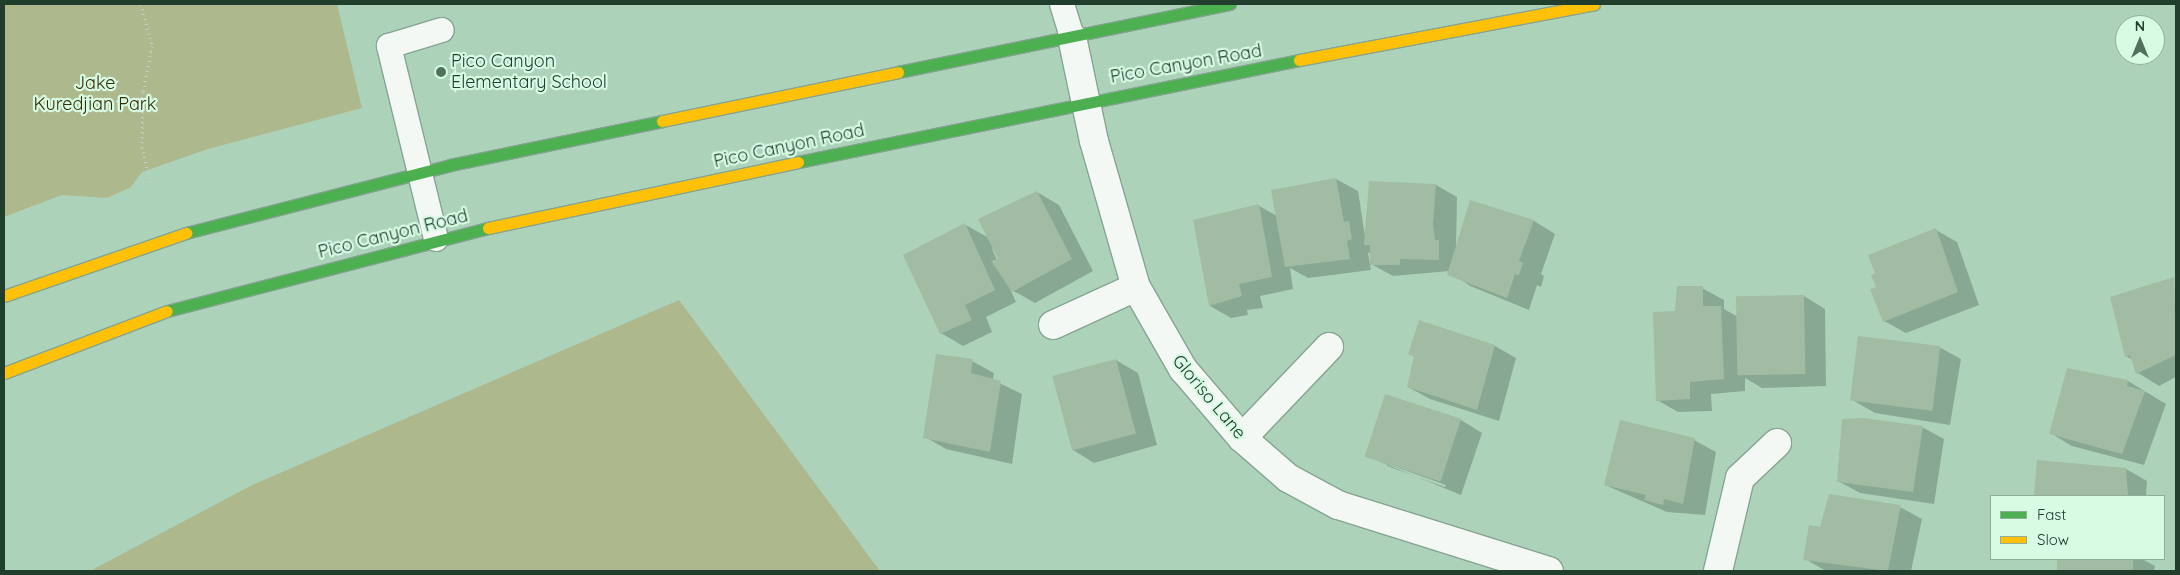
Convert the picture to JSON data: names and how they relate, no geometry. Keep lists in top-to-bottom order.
{
  "streets": {
    "main road": ["Pico Canyon Road"],
    "street": ["Gloriso Lane"]
  },
  "crossings": [
    ["Pico Canyon Road", "Gloriso Lane"]
  ],
  "parks": ["Jake Kuredjian Park"],
  "places": ["Pico Canyon Elementary School"],
  "legend": ["Fast", "Slow"],
  "north": "top"
}
